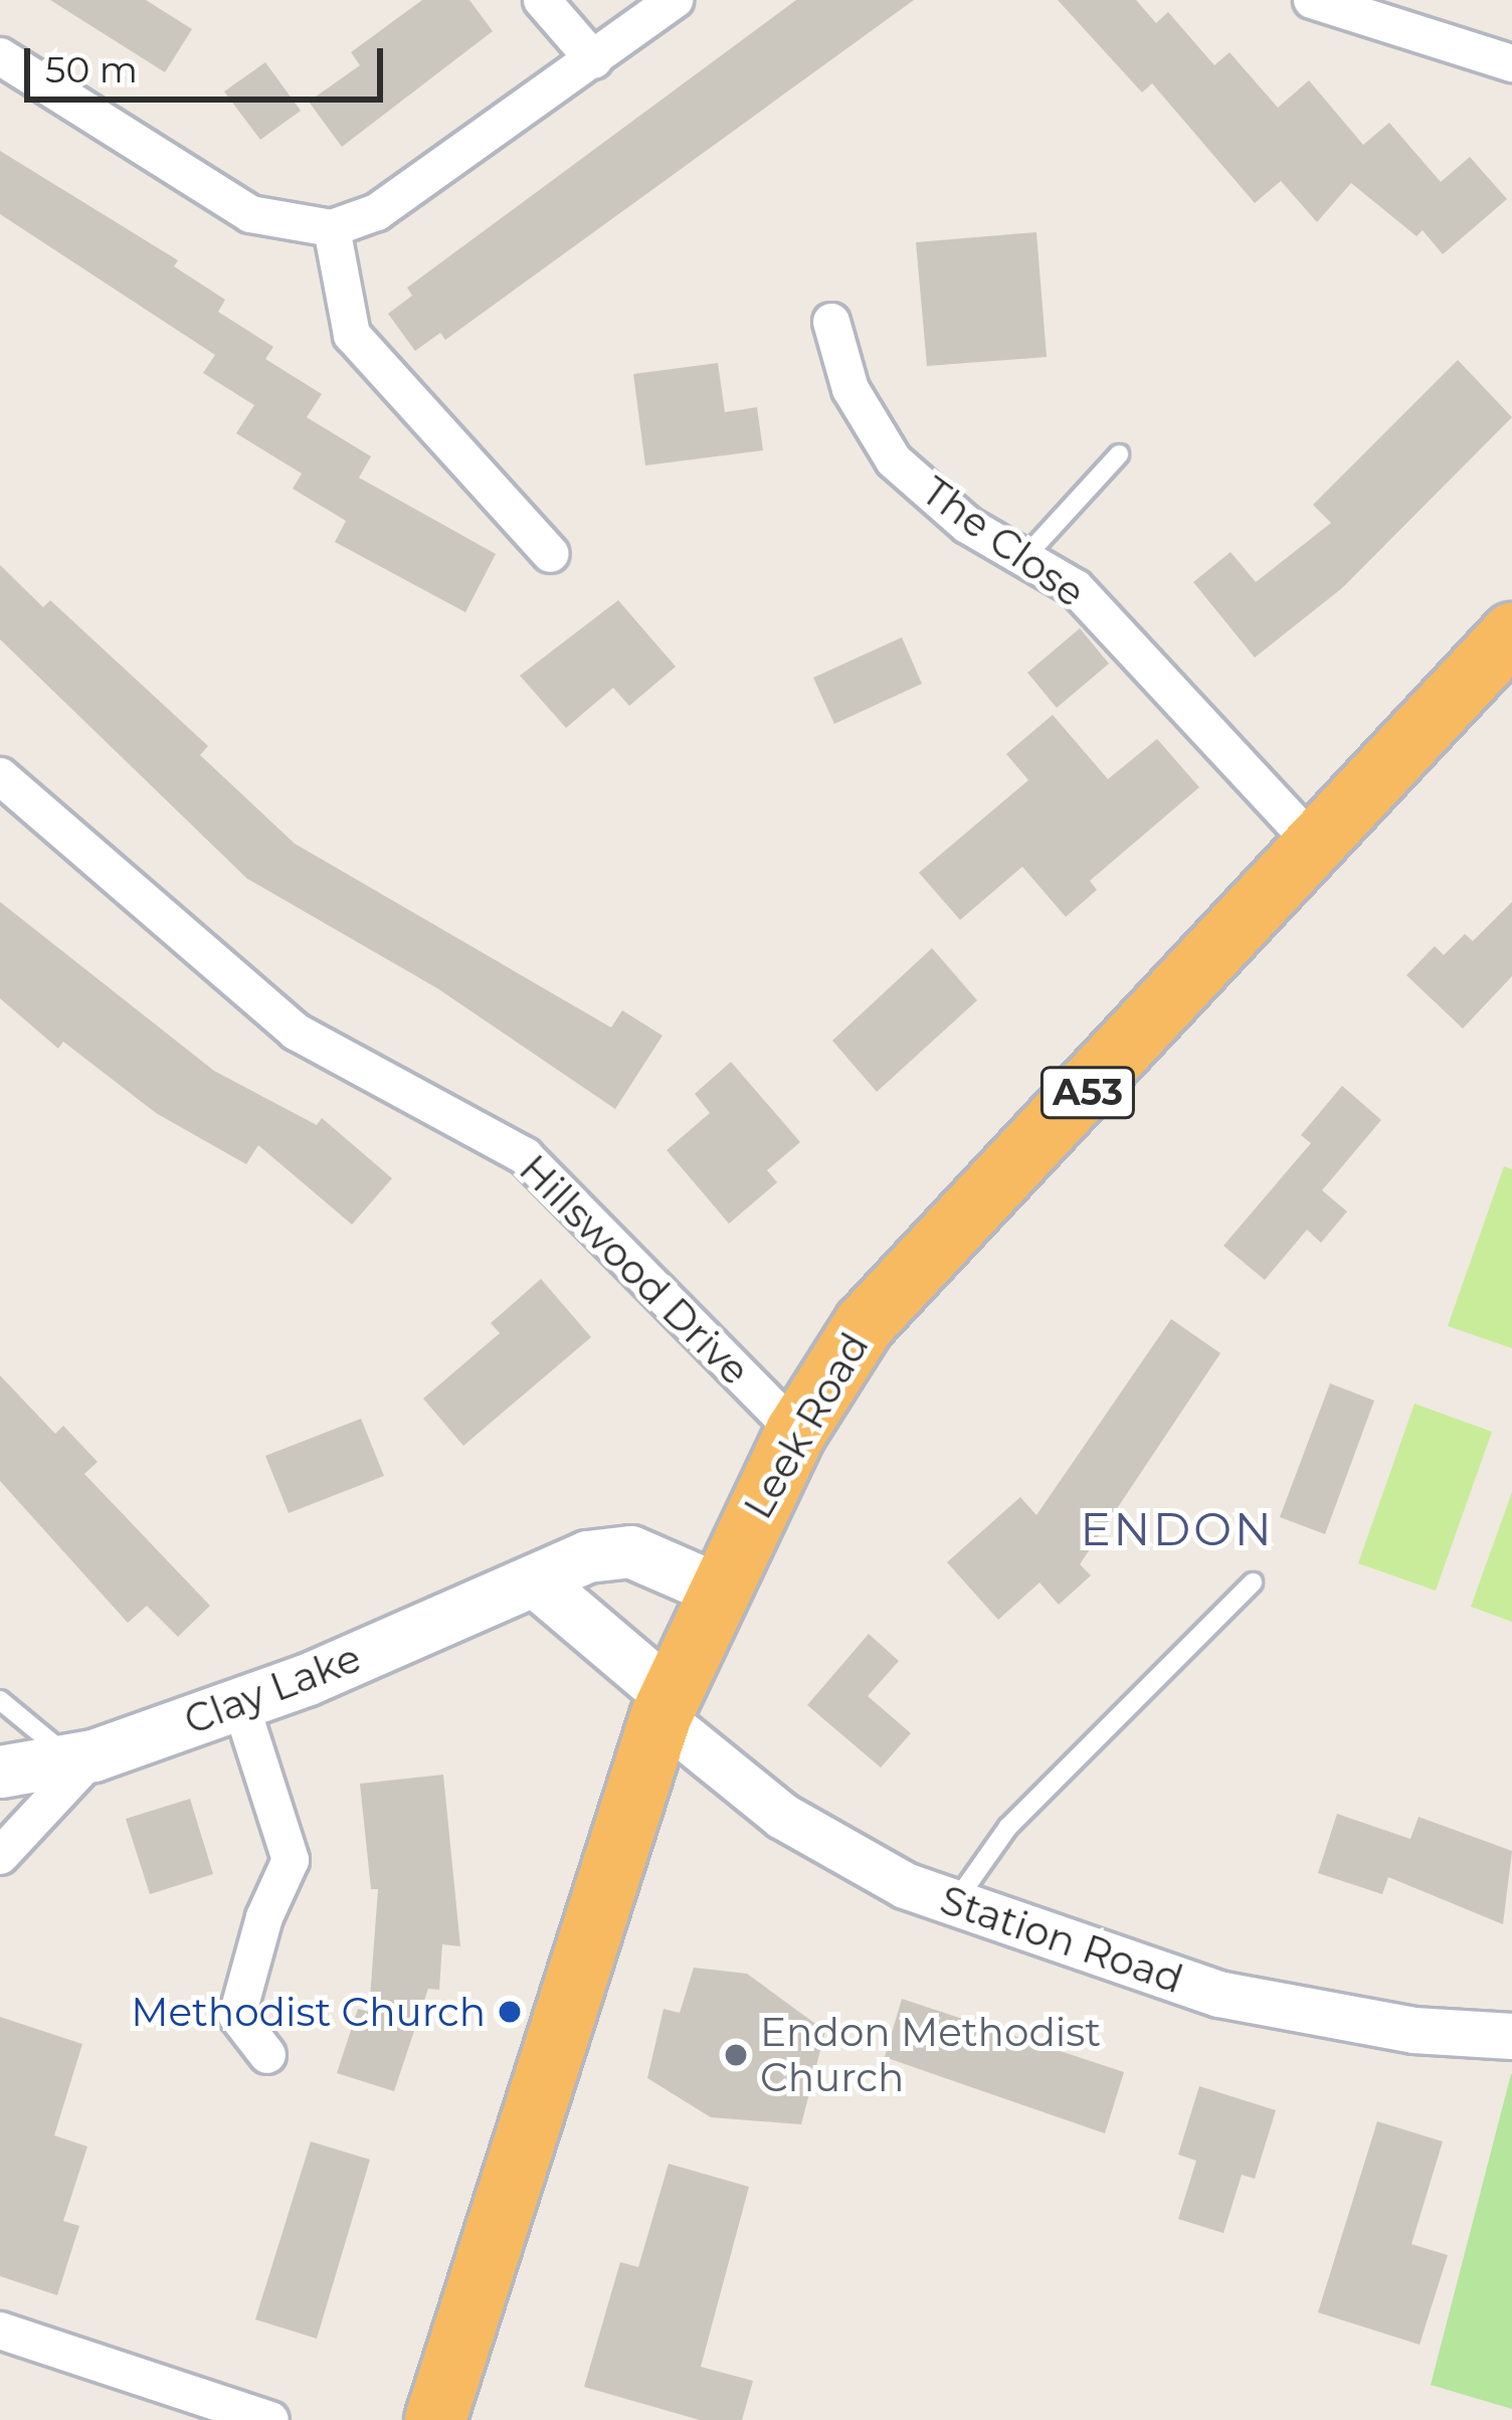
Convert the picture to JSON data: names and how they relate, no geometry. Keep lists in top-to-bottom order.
{
  "streets": {
    "highway": ["A53", "Leek Road"],
    "main road": ["Clay Lake"],
    "street": ["The Close", "Hillswood Drive", "Station Road"]
  },
  "crossings": [
    ["The Close", "Leek Road"],
    ["Hillswood Drive", "Leek Road"],
    ["Leek Road", "Clay Lake"],
    ["Leek Road", "Station Road"]
  ],
  "districts": ["ENDON"],
  "places": ["Methodist Church", "Endon Methodist Church"],
  "scale_bar": "50 m"
}
